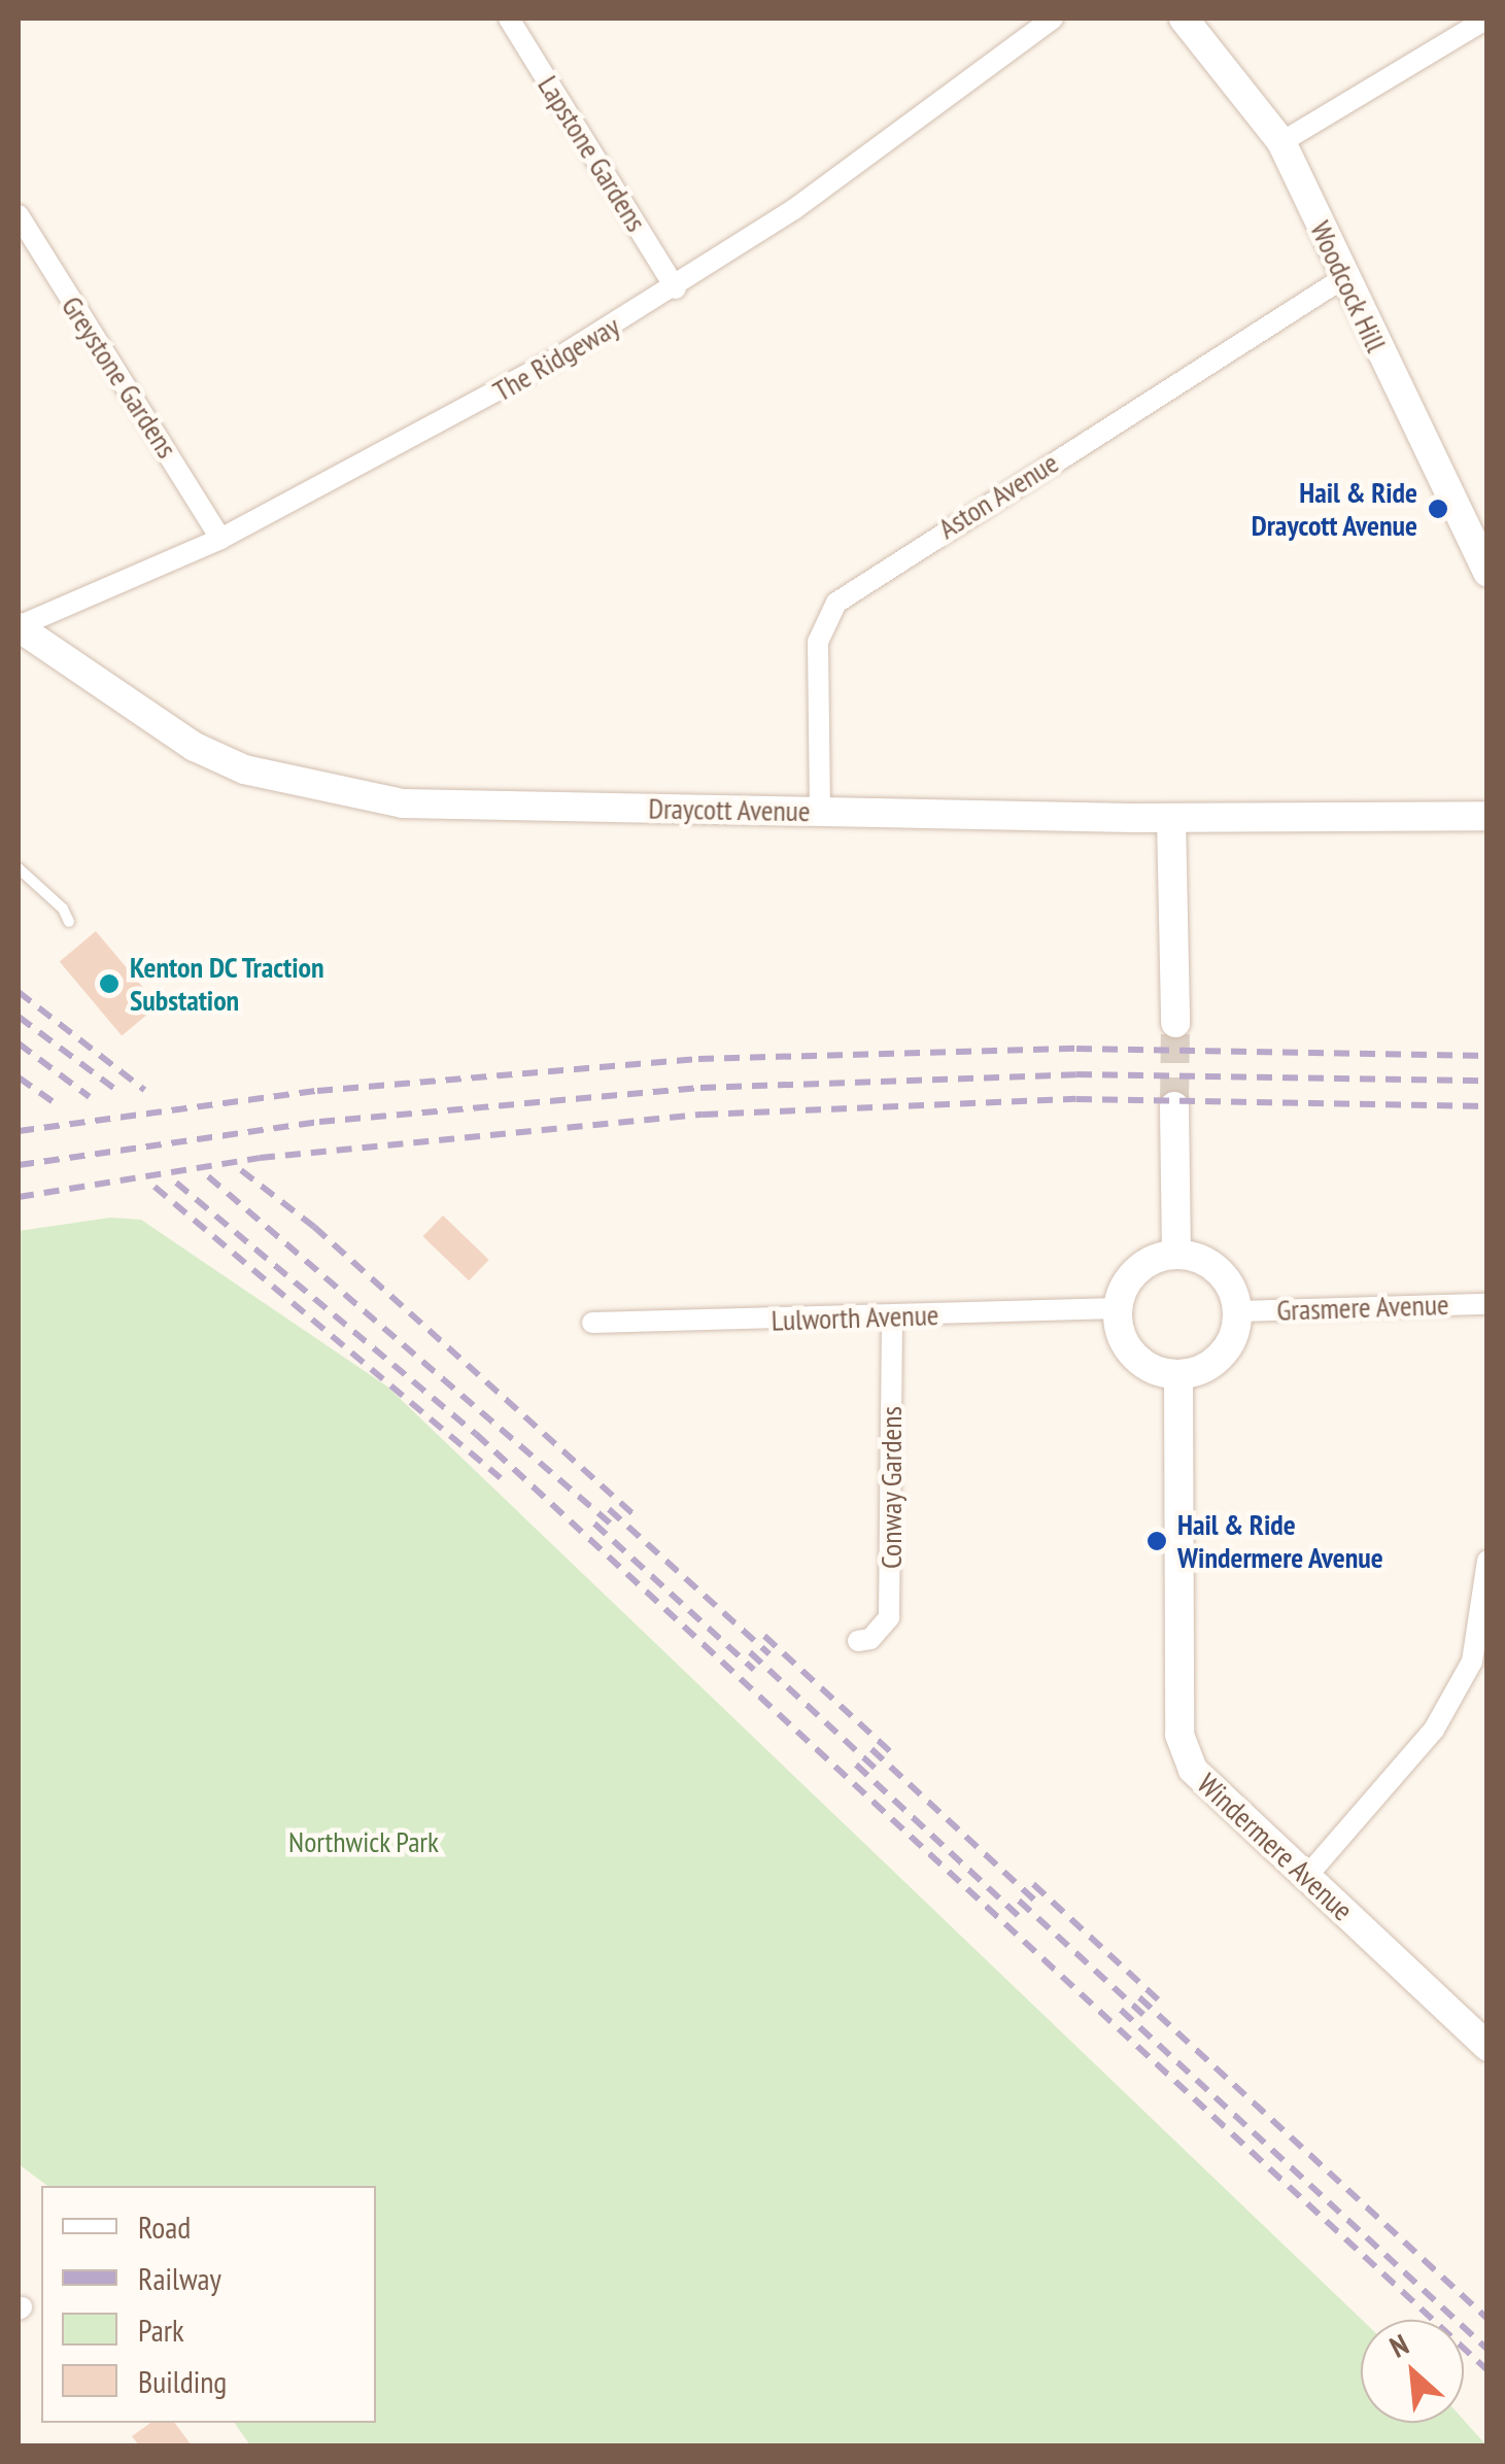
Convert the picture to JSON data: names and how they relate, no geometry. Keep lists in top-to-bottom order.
{
  "streets": {
    "street": [
      "Lapstone Gardens",
      "Woodcock Hill",
      "The Ridgeway",
      "Greystone Gardens",
      "Aston Avenue",
      "Draycott Avenue",
      "Grasmere Avenue",
      "Lulworth Avenue",
      "Conway Gardens",
      "Windermere Avenue"
    ]
  },
  "crossings": [
    ["Lapstone Gardens", "The Ridgeway"],
    ["Woodcock Hill", "Aston Avenue"],
    ["The Ridgeway", "Greystone Gardens"],
    ["The Ridgeway", "Draycott Avenue"],
    ["Aston Avenue", "Draycott Avenue"],
    ["Grasmere Avenue", "Lulworth Avenue"],
    ["Grasmere Avenue", "Windermere Avenue"],
    ["Lulworth Avenue", "Conway Gardens"],
    ["Lulworth Avenue", "Windermere Avenue"]
  ],
  "parks": ["Northwick Park"],
  "places": ["Hail & Ride Draycott Avenue", "Kenton DC Traction Substation", "Hail & Ride Windermere Avenue"],
  "legend": [
    "Road",
    "Railway",
    "Park",
    "Building"
  ],
  "north": "top left"
}
